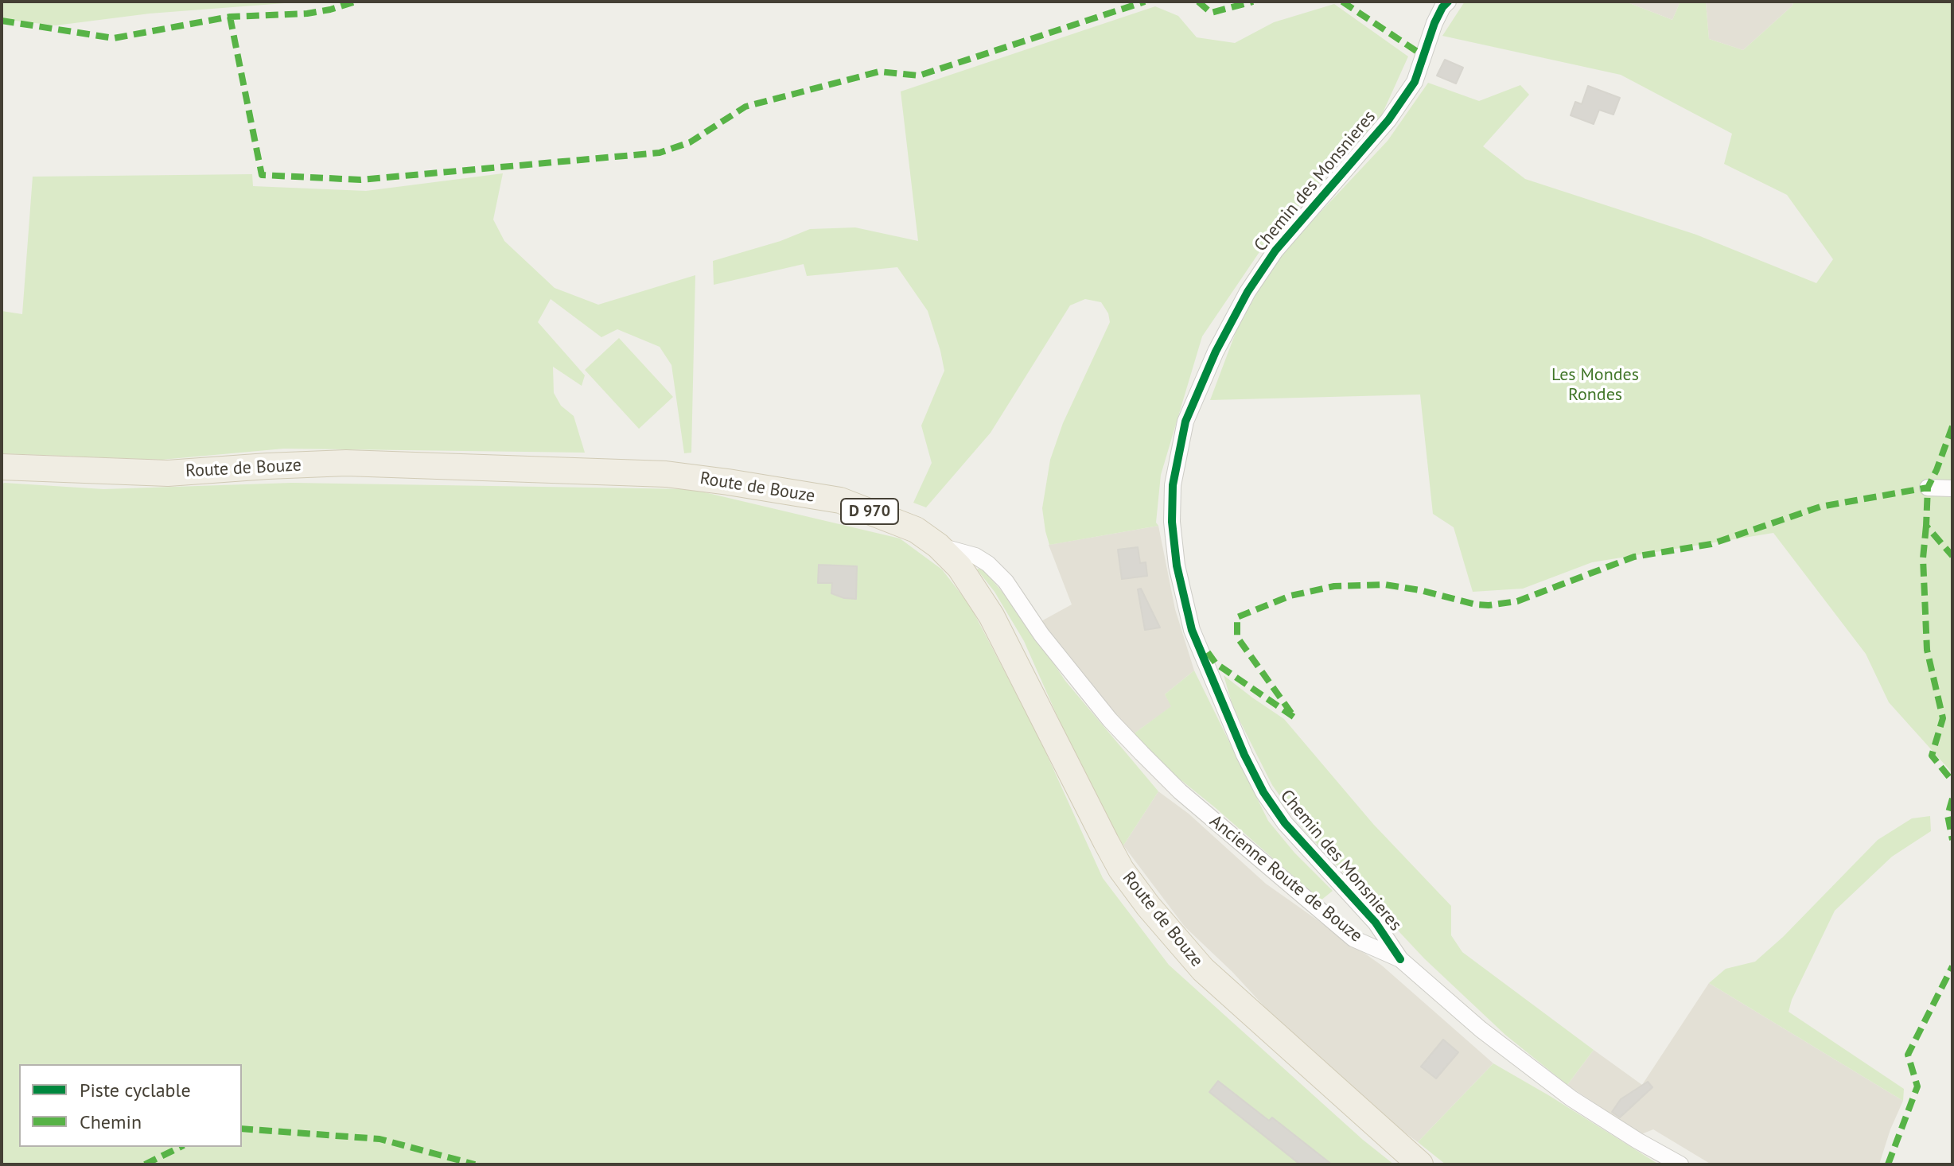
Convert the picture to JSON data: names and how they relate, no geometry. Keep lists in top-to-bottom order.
{
  "streets": {
    "main road": ["Route de Bouze", "D 970"],
    "street": ["Chemin des Monsnieres", "Ancienne Route de Bouze"]
  },
  "crossings": [
    ["Chemin des Monsnieres", "Ancienne Route de Bouze"],
    ["Route de Bouze", "Ancienne Route de Bouze"]
  ],
  "parks": ["Les Mondes Rondes"],
  "legend": ["Piste cyclable", "Chemin"]
}
